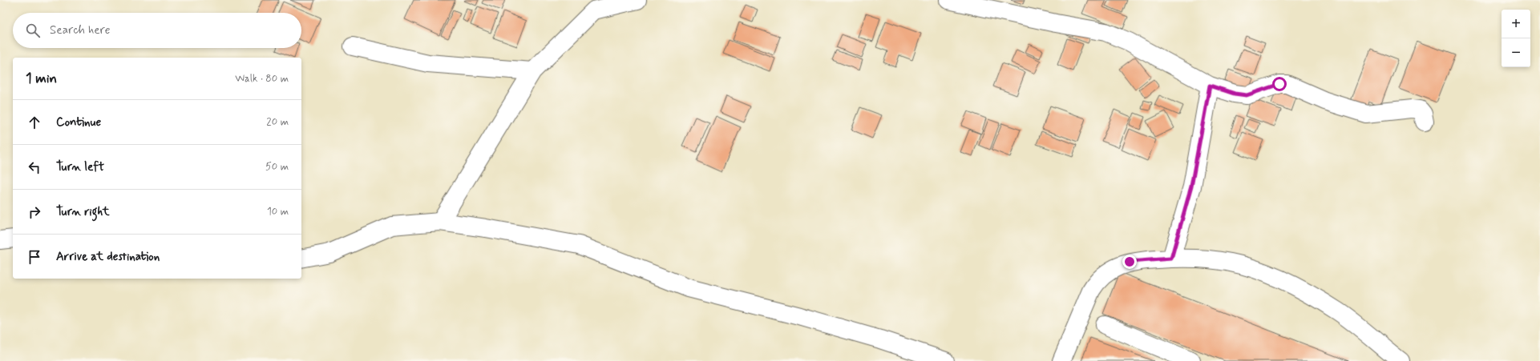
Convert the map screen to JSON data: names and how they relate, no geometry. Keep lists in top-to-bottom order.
{
  "page": {
    "map_buttons": ["+", "−"],
    "search": "Search here",
    "heading": ["1 min", "Walk · 80 m"],
    "list": [
      ["Continue", "20 m"],
      ["Turn left", "50 m"],
      ["Turn right", "10 m"],
      "Arrive at destination"
    ]
  }
}
